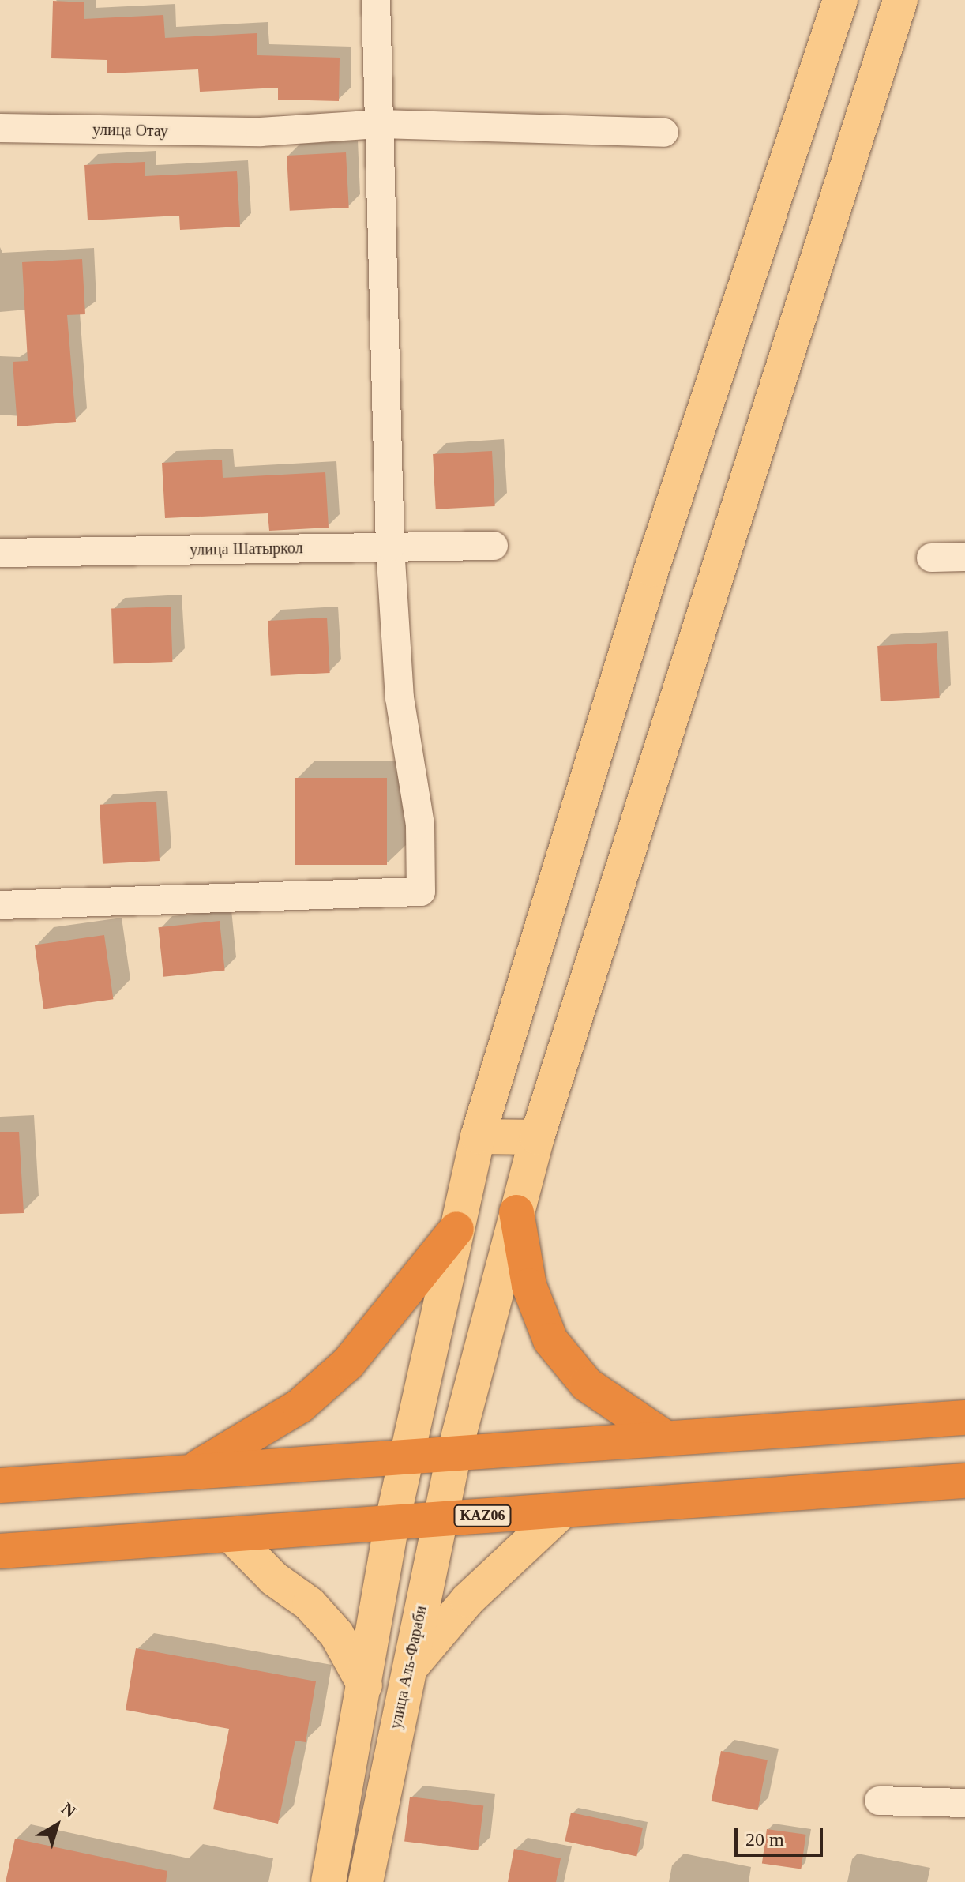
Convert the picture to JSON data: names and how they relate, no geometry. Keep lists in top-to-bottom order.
{
  "streets": {
    "highway": ["KАZ06"],
    "main road": ["улица Аль-Фараби"],
    "street": ["улица Отау", "улица Шатыркол"]
  },
  "crossings": [
    ["KАZ06", "улица Аль-Фараби"]
  ],
  "scale_bar": "20 m",
  "north": "top right"
}
